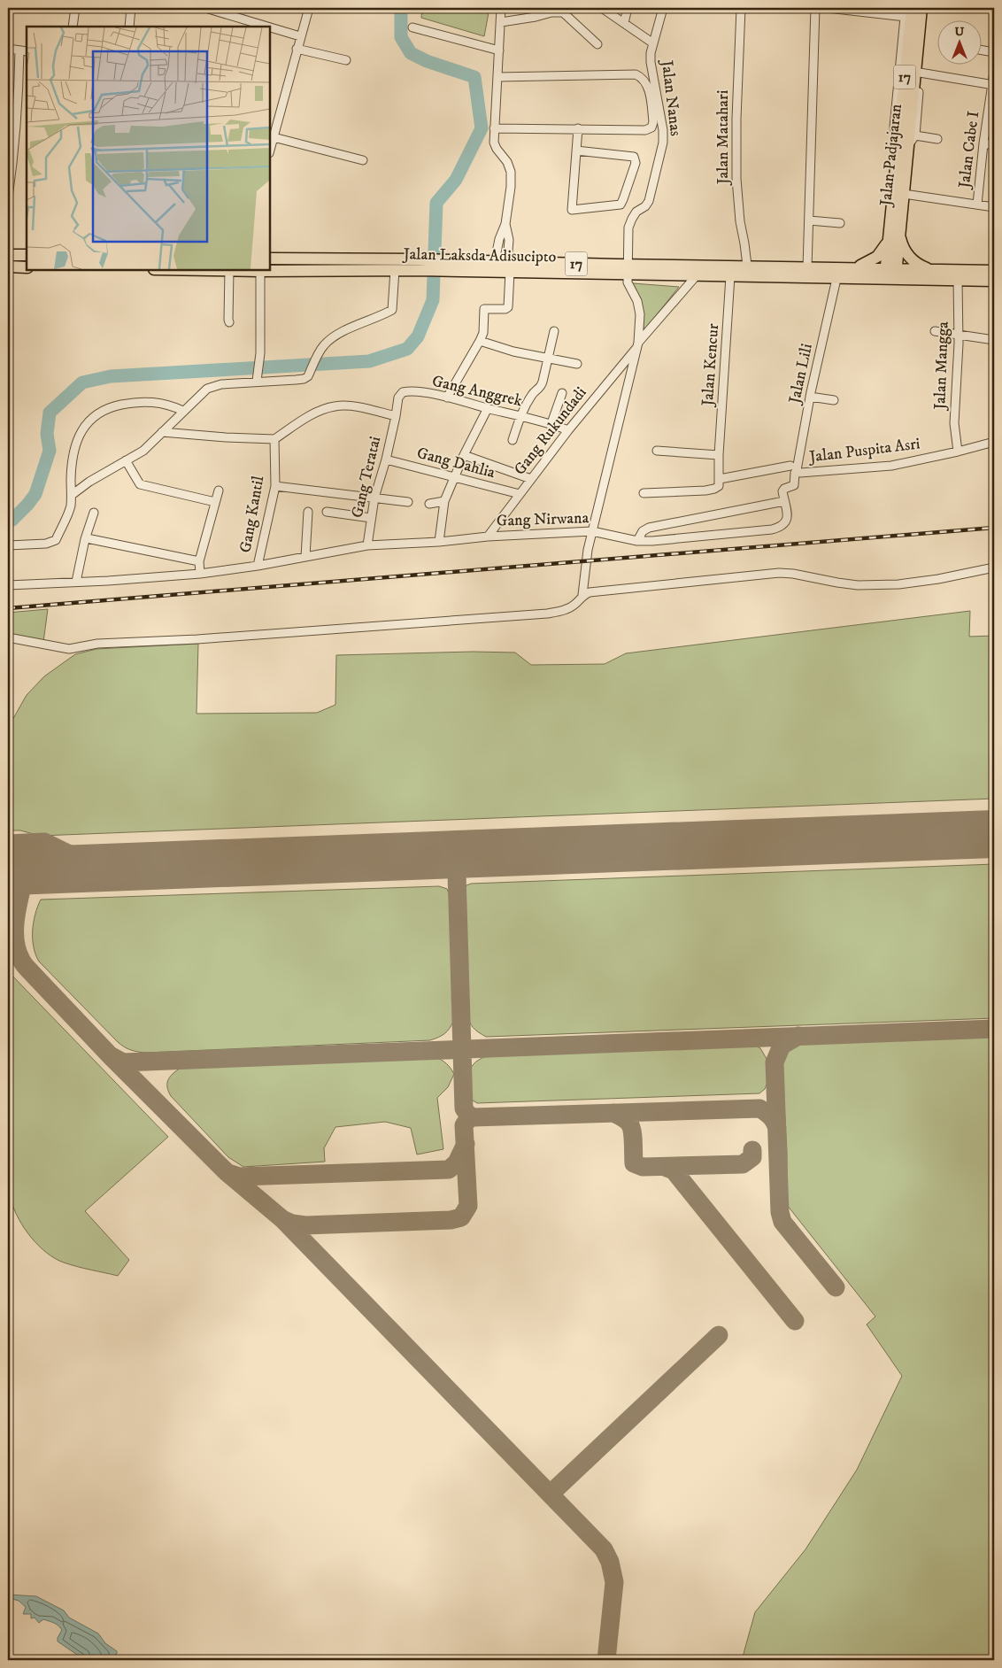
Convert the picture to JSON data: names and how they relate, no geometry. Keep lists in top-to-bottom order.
{
  "streets": {
    "highway": ["17", "Jalan Padjajaran", "Jalan Laksda Adisucipto"],
    "street": [
      "Jalan Nanas",
      "Jalan Matahari",
      "Jalan Cabe I",
      "Jalan Kencur",
      "Jalan Mangga",
      "Jalan Lili",
      "Gang Anggrek",
      "Gang Rukundadi",
      "Jalan Puspita Asri",
      "Gang Dahlia",
      "Gang Teratai",
      "Gang Kantil",
      "Gang Nirwana"
    ]
  },
  "crossings": [
    ["17", "Jalan Padjajaran"],
    ["17", "Jalan Laksda Adisucipto"],
    ["17", "Jalan Mangga"],
    ["Jalan Nanas", "Jalan Laksda Adisucipto"],
    ["Jalan Nanas", "Gang Rukundadi"],
    ["Jalan Nanas", "Gang Nirwana"],
    ["Jalan Matahari", "Jalan Laksda Adisucipto"],
    ["Jalan Padjajaran", "Jalan Laksda Adisucipto"],
    ["Jalan Laksda Adisucipto", "Jalan Kencur"],
    ["Jalan Laksda Adisucipto", "Jalan Lili"],
    ["Jalan Laksda Adisucipto", "Gang Rukundadi"],
    ["Jalan Kencur", "Jalan Puspita Asri"],
    ["Jalan Mangga", "Jalan Puspita Asri"],
    ["Jalan Lili", "Jalan Puspita Asri"],
    ["Gang Anggrek", "Gang Rukundadi"],
    ["Gang Anggrek", "Gang Teratai"],
    ["Gang Rukundadi", "Gang Dahlia"],
    ["Gang Rukundadi", "Gang Nirwana"],
    ["Gang Dahlia", "Gang Teratai"],
    ["Gang Teratai", "Gang Nirwana"],
    ["Gang Kantil", "Gang Nirwana"]
  ],
  "north": "top"
}
